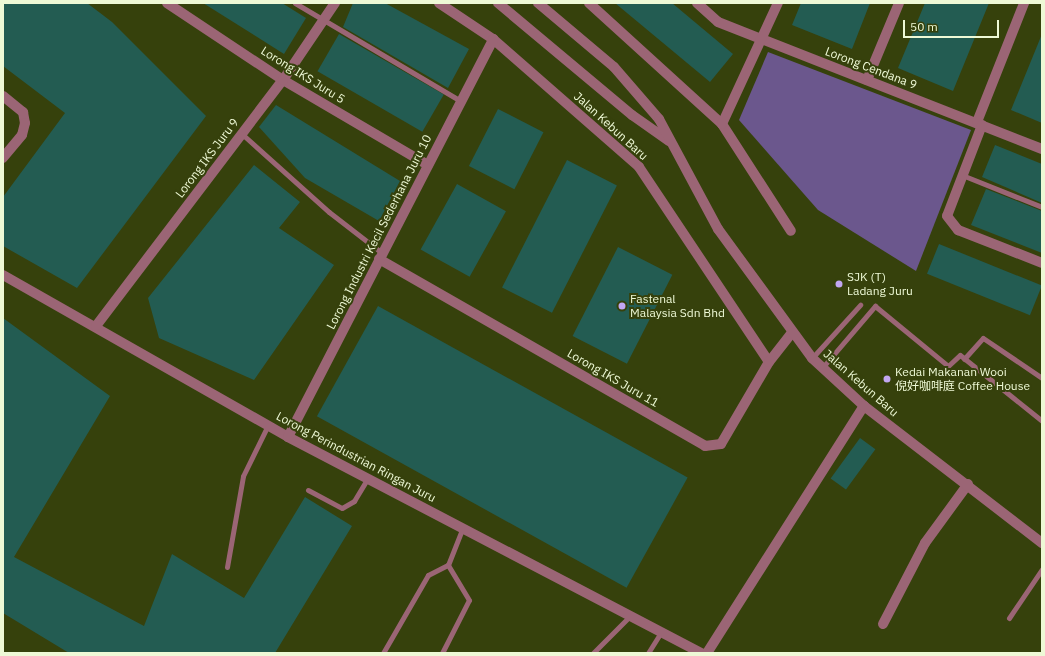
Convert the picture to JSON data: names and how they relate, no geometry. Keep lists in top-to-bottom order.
{
  "streets": {
    "street": [
      "Lorong Cendana 9",
      "Lorong IKS Juru 5",
      "Jalan Kebun Baru",
      "Lorong IKS Juru 9",
      "Lorong Industri Kecil Sederhana Juru 10",
      "Lorong IKS Juru 11",
      "Lorong Perindustrian Ringan Juru"
    ]
  },
  "crossings": [
    ["Lorong IKS Juru 5", "Lorong IKS Juru 9"],
    ["Lorong IKS Juru 5", "Lorong Industri Kecil Sederhana Juru 10"],
    ["Jalan Kebun Baru", "Lorong Industri Kecil Sederhana Juru 10"],
    ["Jalan Kebun Baru", "Lorong IKS Juru 11"],
    ["Lorong IKS Juru 9", "Lorong Perindustrian Ringan Juru"],
    ["Lorong Industri Kecil Sederhana Juru 10", "Lorong IKS Juru 11"],
    ["Lorong Industri Kecil Sederhana Juru 10", "Lorong Perindustrian Ringan Juru"]
  ],
  "places": ["SJK (T) Ladang Juru", "Fastenal Malaysia Sdn Bhd", "Kedai Makanan Wooi 倪好咖啡庭 Coffee House"],
  "scale_bar": "50 m"
}
